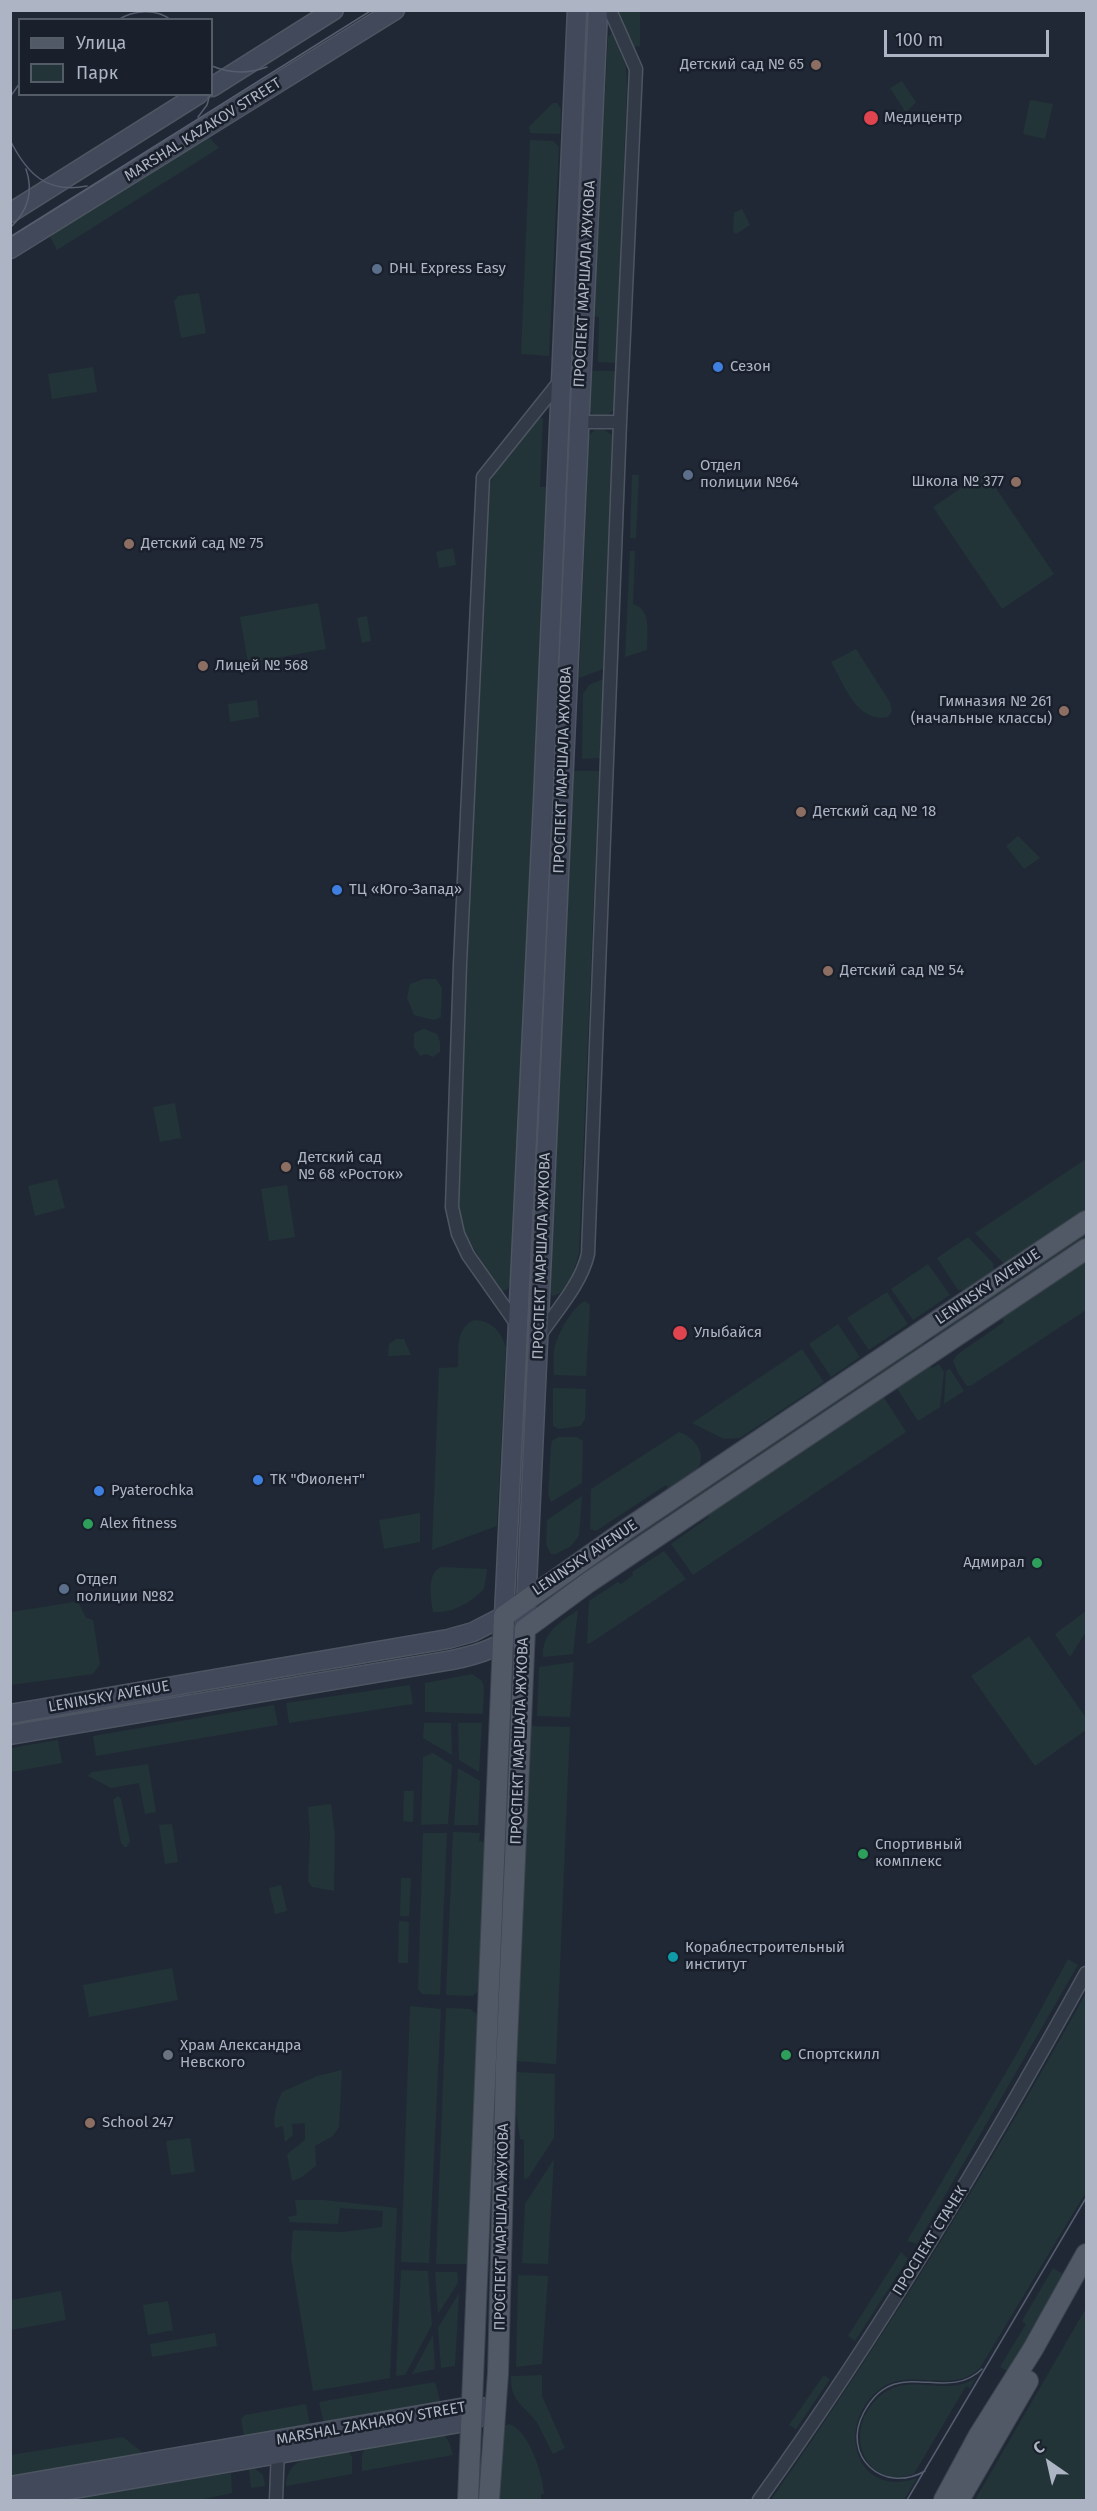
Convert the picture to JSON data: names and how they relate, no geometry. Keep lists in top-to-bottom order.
{
  "streets": {
    "main road": [
      "MARSHAL KAZAKOV STREET",
      "ПРОСПЕКТ МАРШАЛА ЖУКОВА",
      "LENINSKY AVENUE",
      "MARSHAL ZAKHAROV STREET"
    ],
    "street": ["ПРОСПЕКТ СТАЧЕК"]
  },
  "crossings": [
    ["ПРОСПЕКТ МАРШАЛА ЖУКОВА", "LENINSKY AVENUE"],
    ["ПРОСПЕКТ МАРШАЛА ЖУКОВА", "MARSHAL ZAKHAROV STREET"]
  ],
  "places": [
    "Детский сад № 65",
    "Медицентр",
    "DHL Express Easy",
    "Сезон",
    "Отдел полиции №64",
    "Школа № 377",
    "Детский сад № 75",
    "Лицей № 568",
    "Гимназия № 261 (начальные классы)",
    "Детский сад № 18",
    "ТЦ «Юго-Запад»",
    "Детский сад № 54",
    "Детский сад № 68 «Росток»",
    "Улыбайся",
    "ТК \"Фиолент\"",
    "Pyaterochka",
    "Alex fitness",
    "Адмирал",
    "Отдел полиции №82",
    "Спортивный комплекс",
    "Кораблестроительный институт",
    "Храм Александра Невского",
    "Спортскилл",
    "School 247"
  ],
  "legend": ["Улица", "Парк"],
  "scale_bar": "100 m",
  "north": "top left"
}
